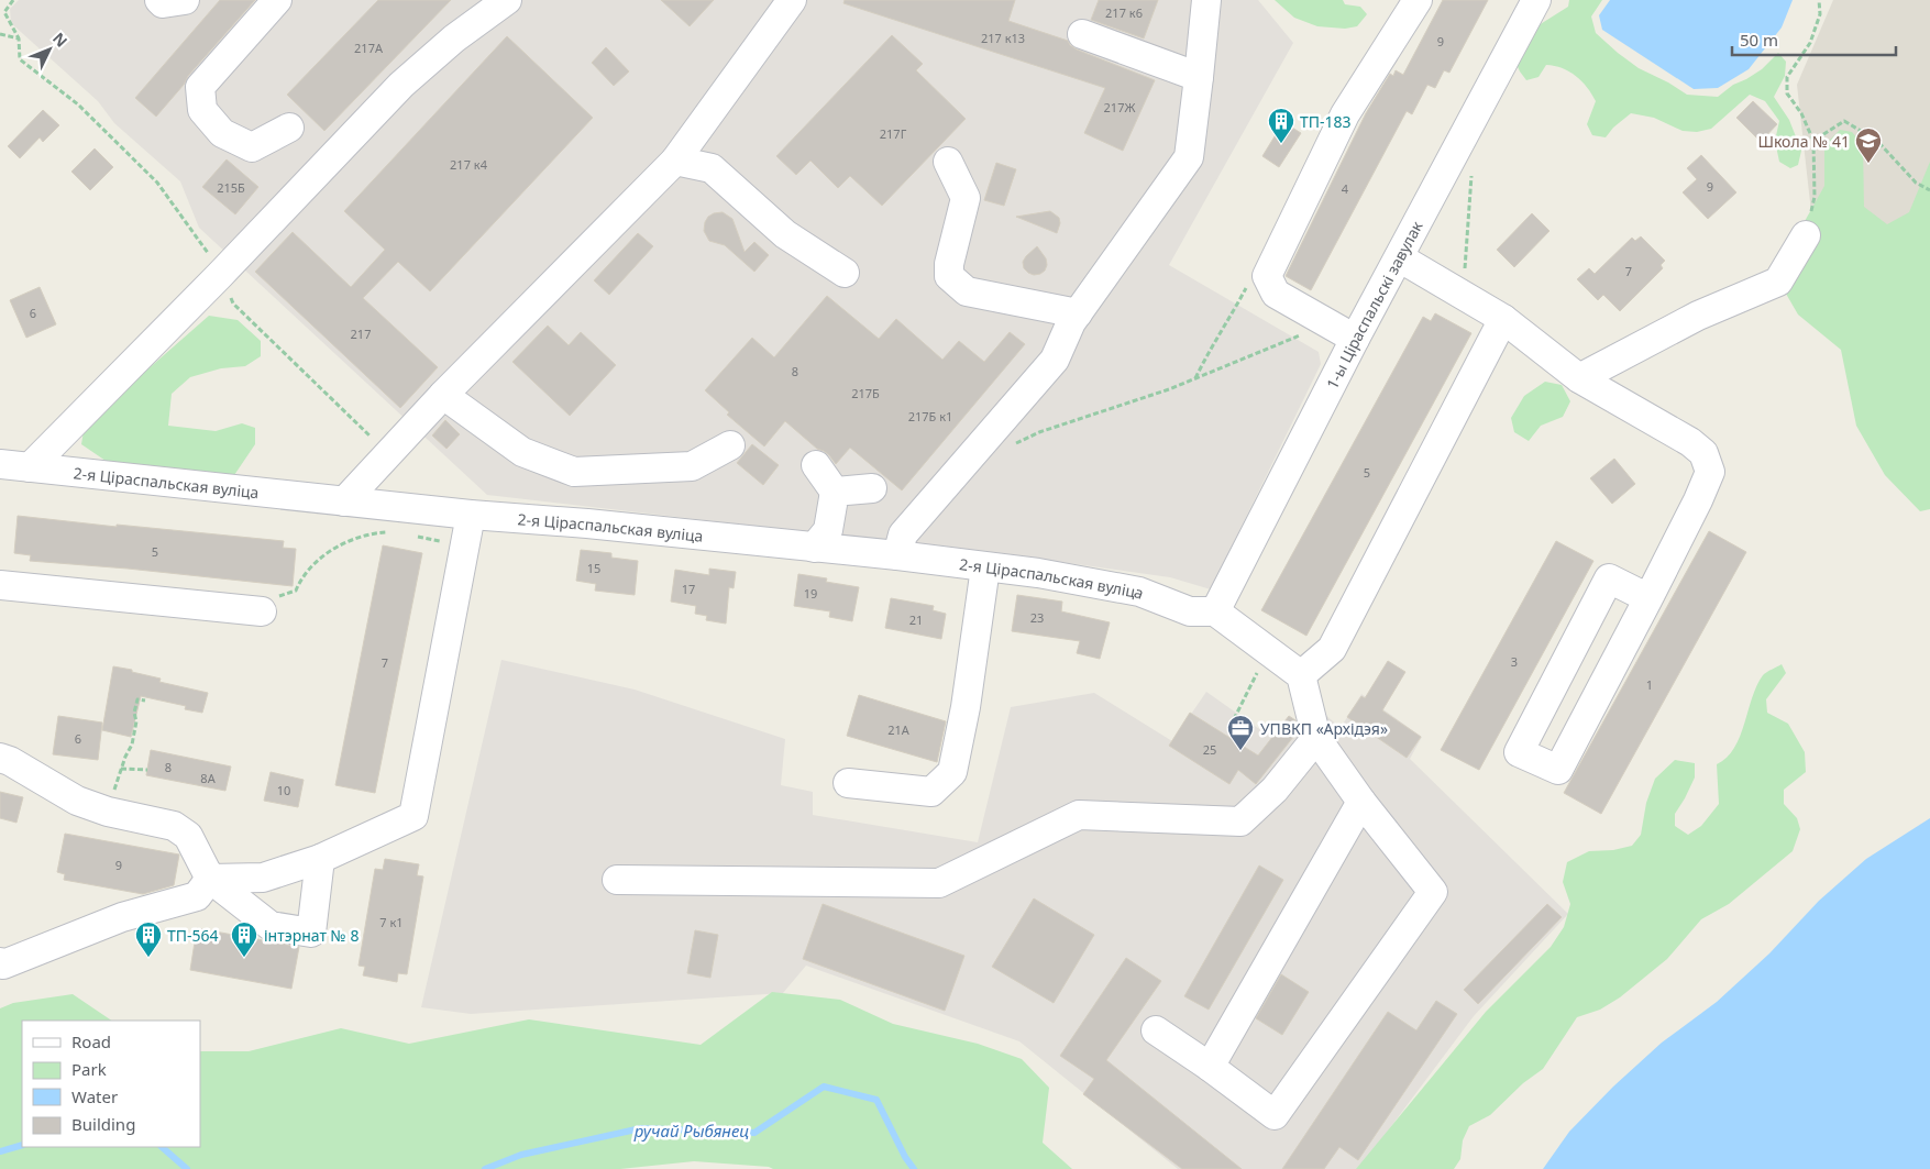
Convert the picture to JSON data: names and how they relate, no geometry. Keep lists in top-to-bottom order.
{
  "streets": {
    "street": ["1-ы Ціраспальскі завулак", "2-я Ціраспальская вуліца"]
  },
  "crossings": [
    ["1-ы Ціраспальскі завулак", "2-я Ціраспальская вуліца"]
  ],
  "water": ["ручай Рыбянец"],
  "places": {
    "building": ["ТП-183", "ТП-564", "інтэрнат № 8"],
    "school or university": ["Школа № 41"],
    "office": ["УПВКП «Архідэя»"]
  },
  "house_numbers": [
    "217 к6",
    "217 к13",
    "9",
    "217А",
    "217Ж",
    "217Г",
    "217 к4",
    "9",
    "215Б",
    "4",
    "7",
    "6",
    "217",
    "8",
    "217Б",
    "217Б к1",
    "5",
    "5",
    "15",
    "17",
    "19",
    "23",
    "21",
    "3",
    "7",
    "1",
    "21А",
    "6",
    "25",
    "8",
    "8А",
    "10",
    "9",
    "7 к1"
  ],
  "legend": [
    "Road",
    "Park",
    "Water",
    "Building"
  ],
  "scale_bar": "50 m",
  "north": "top right"
}
